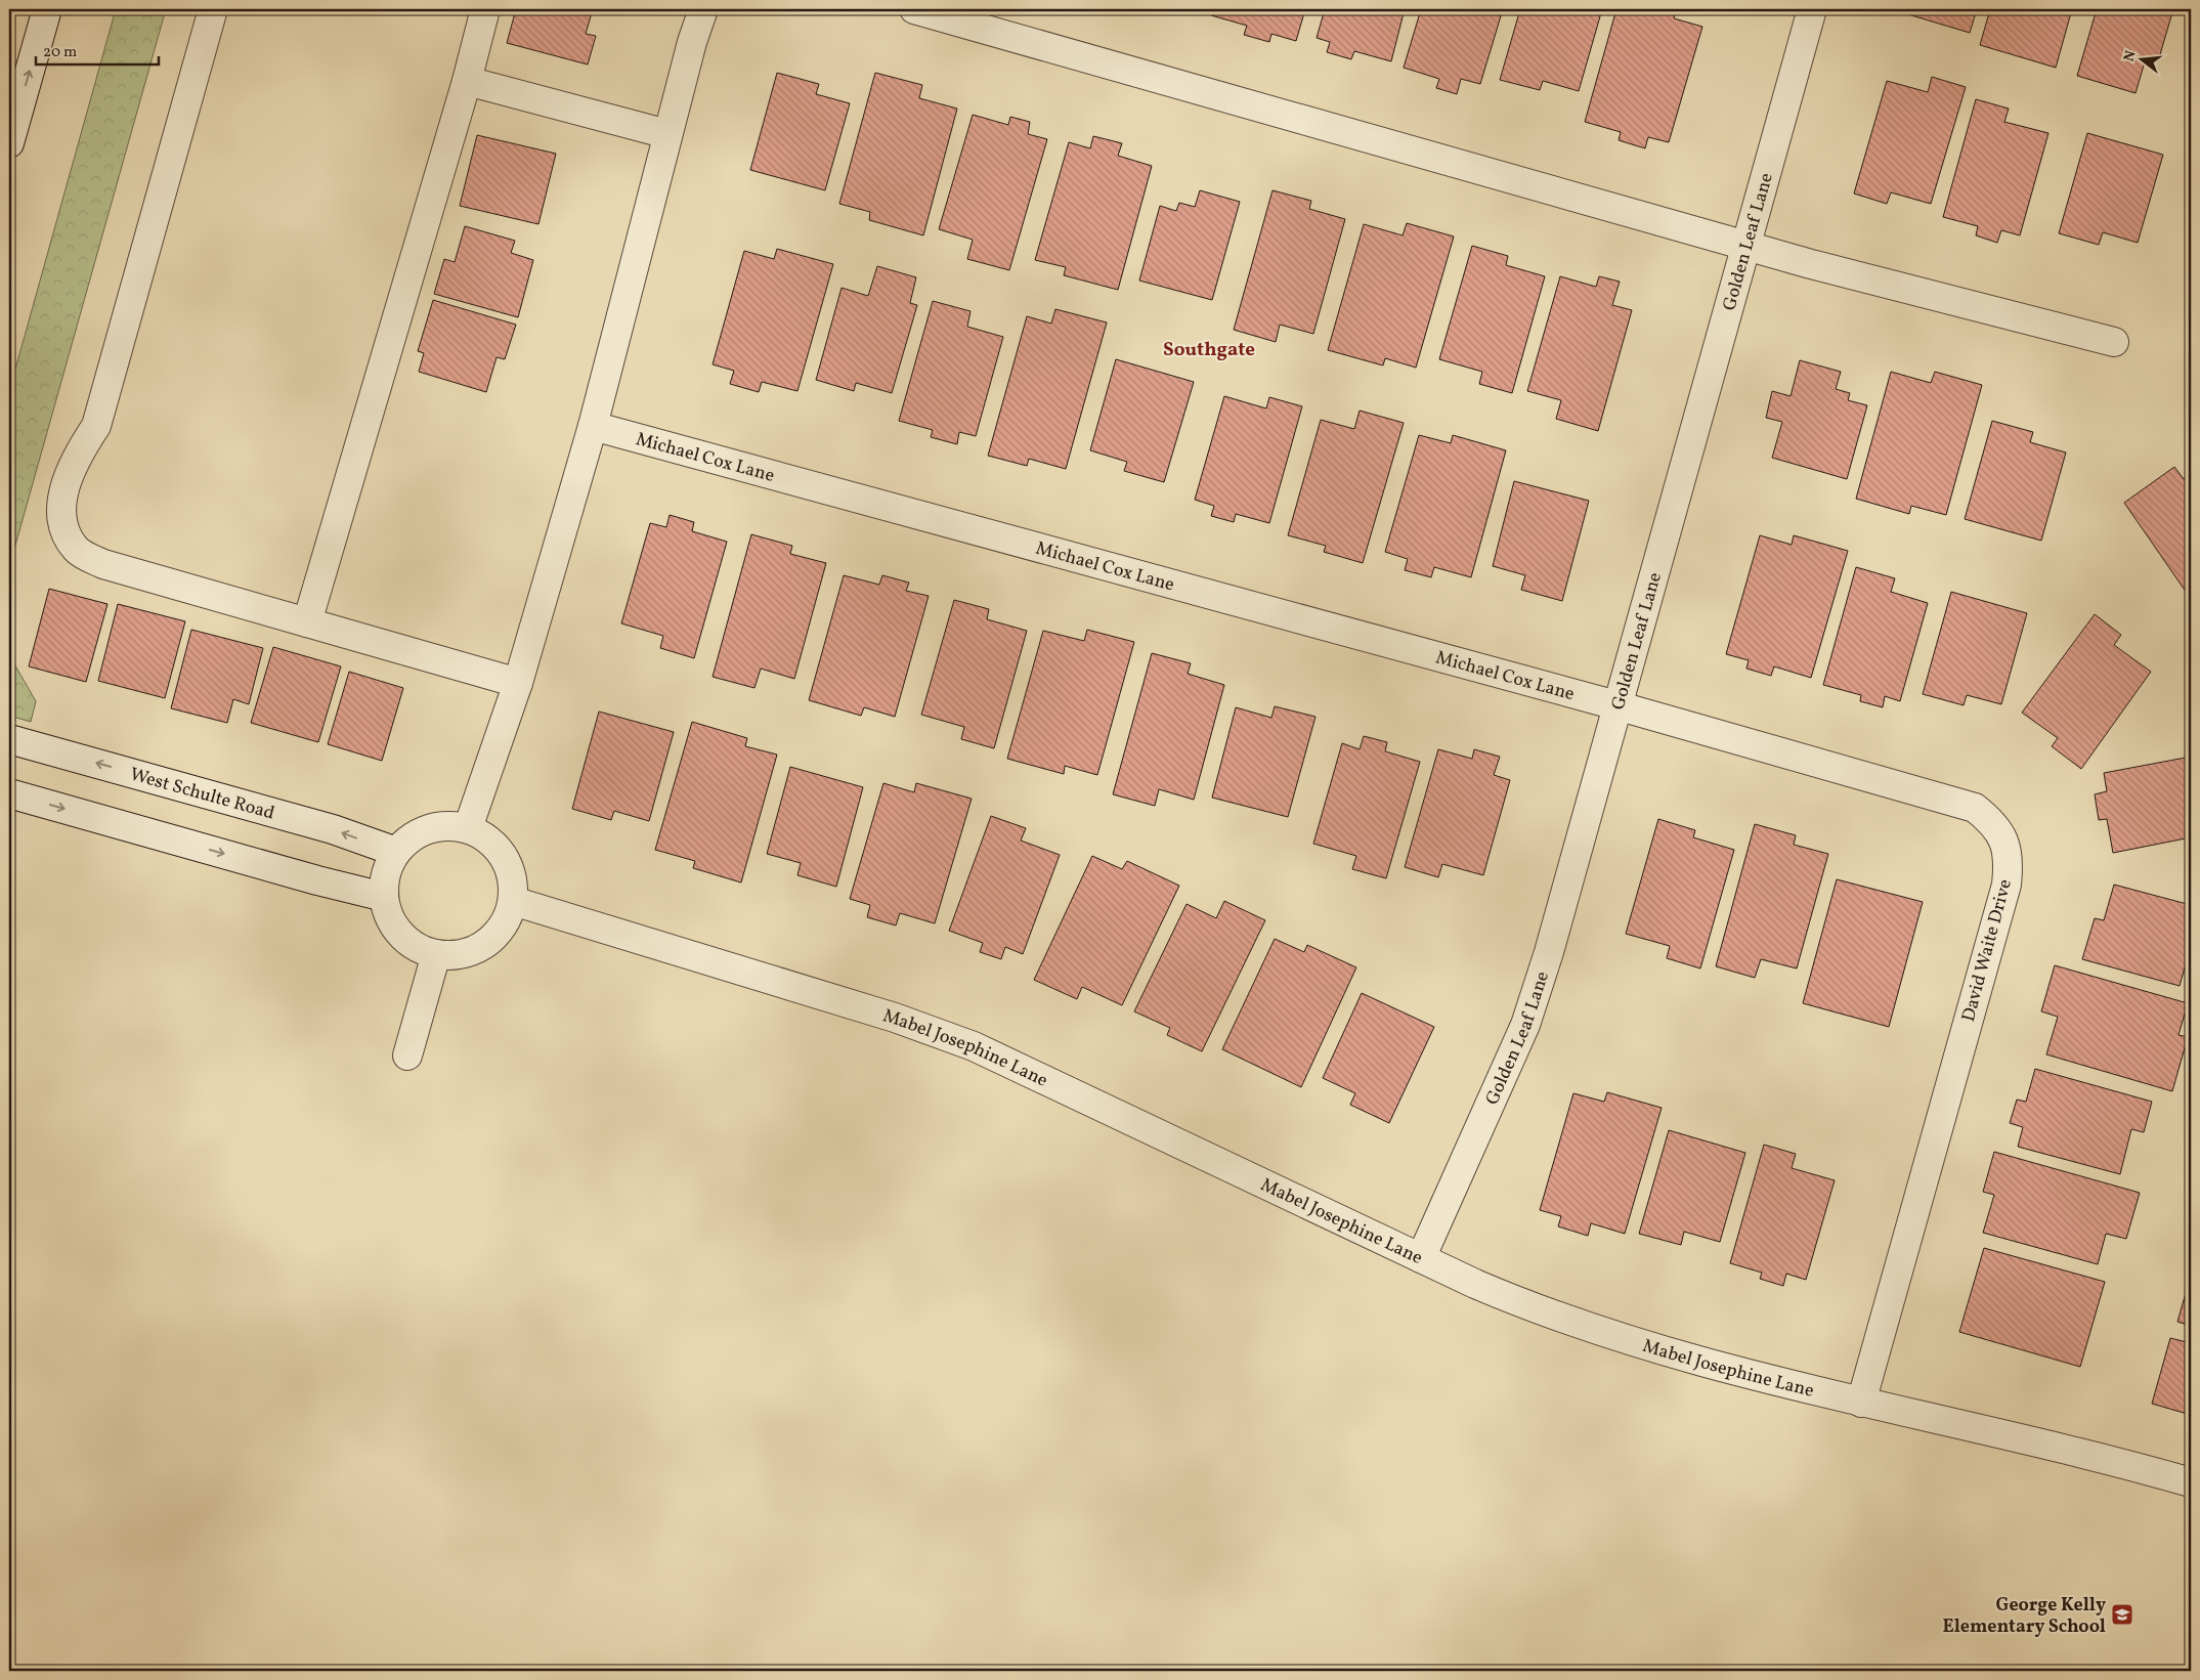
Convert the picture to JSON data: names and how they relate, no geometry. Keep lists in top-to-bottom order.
{
  "streets": {
    "street": [
      "Golden Leaf Lane",
      "Michael Cox Lane",
      "West Schulte Road",
      "David Waite Drive",
      "Mabel Josephine Lane"
    ]
  },
  "crossings": [
    ["Golden Leaf Lane", "Michael Cox Lane"],
    ["Golden Leaf Lane", "David Waite Drive"],
    ["Golden Leaf Lane", "Mabel Josephine Lane"],
    ["Michael Cox Lane", "David Waite Drive"],
    ["West Schulte Road", "Mabel Josephine Lane"],
    ["David Waite Drive", "Mabel Josephine Lane"]
  ],
  "districts": ["Southgate"],
  "places": {
    "school or university": ["George Kelly Elementary School"]
  },
  "scale_bar": "20 m",
  "north": "left"
}
